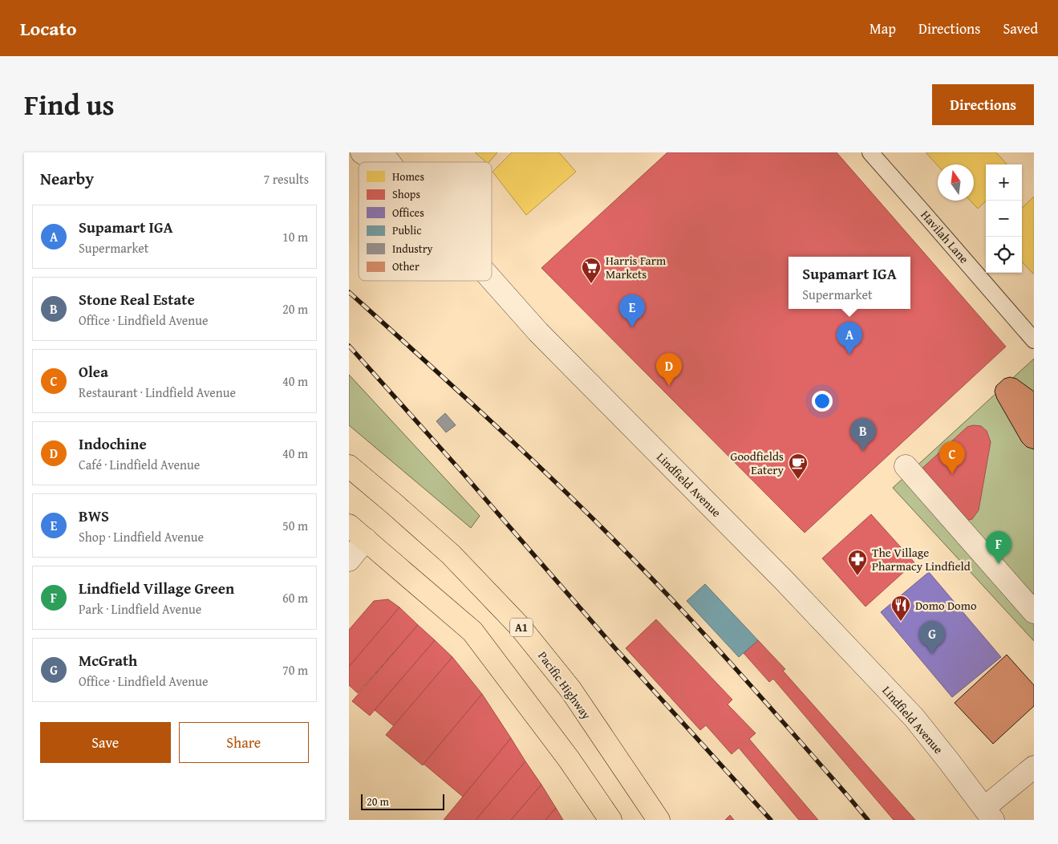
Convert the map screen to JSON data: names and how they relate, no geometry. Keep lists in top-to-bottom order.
{
  "streets": {
    "highway": ["A1", "Pacific Highway"],
    "street": ["Lindfield Avenue"],
    "lane": ["Havilah Lane"]
  },
  "places": {
    "supermarket": ["Harris Farm Markets"],
    "cafe": ["Goodfields Eatery"],
    "pharmacy": ["The Village Pharmacy Lindfield"],
    "restaurant": ["Domo Domo"]
  },
  "legend": [
    "Homes",
    "Shops",
    "Offices",
    "Public",
    "Industry",
    "Other"
  ],
  "scale_bar": "20 m",
  "north": "top",
  "page": {
    "header": "Locato",
    "nav": ["Map", "Directions", "Saved"],
    "title": "Find us",
    "buttons": [
      "Directions",
      ["Save", "Share"]
    ],
    "heading": ["Nearby", "7 results"],
    "map_buttons": ["+", "−"],
    "list": [
      {
        "mark": "A",
        "name": "Supamart IGA",
        "note": "Supermarket",
        "value": "10 m"
      },
      {
        "mark": "B",
        "name": "Stone Real Estate",
        "note": "Office · Lindfield Avenue",
        "value": "20 m"
      },
      {
        "mark": "C",
        "name": "Olea",
        "note": "Restaurant · Lindfield Avenue",
        "value": "40 m"
      },
      {
        "mark": "D",
        "name": "Indochine",
        "note": "Café · Lindfield Avenue",
        "value": "40 m"
      },
      {
        "mark": "E",
        "name": "BWS",
        "note": "Shop · Lindfield Avenue",
        "value": "50 m"
      },
      {
        "mark": "F",
        "name": "Lindfield Village Green",
        "note": "Park · Lindfield Avenue",
        "value": "60 m"
      },
      {
        "mark": "G",
        "name": "McGrath",
        "note": "Office · Lindfield Avenue",
        "value": "70 m"
      }
    ],
    "popup": ["Supamart IGA", "Supermarket"],
    "pins": [
      "E",
      "A",
      "D",
      "B",
      "C",
      "F",
      "G"
    ],
    "scale": "20 m"
  }
}
